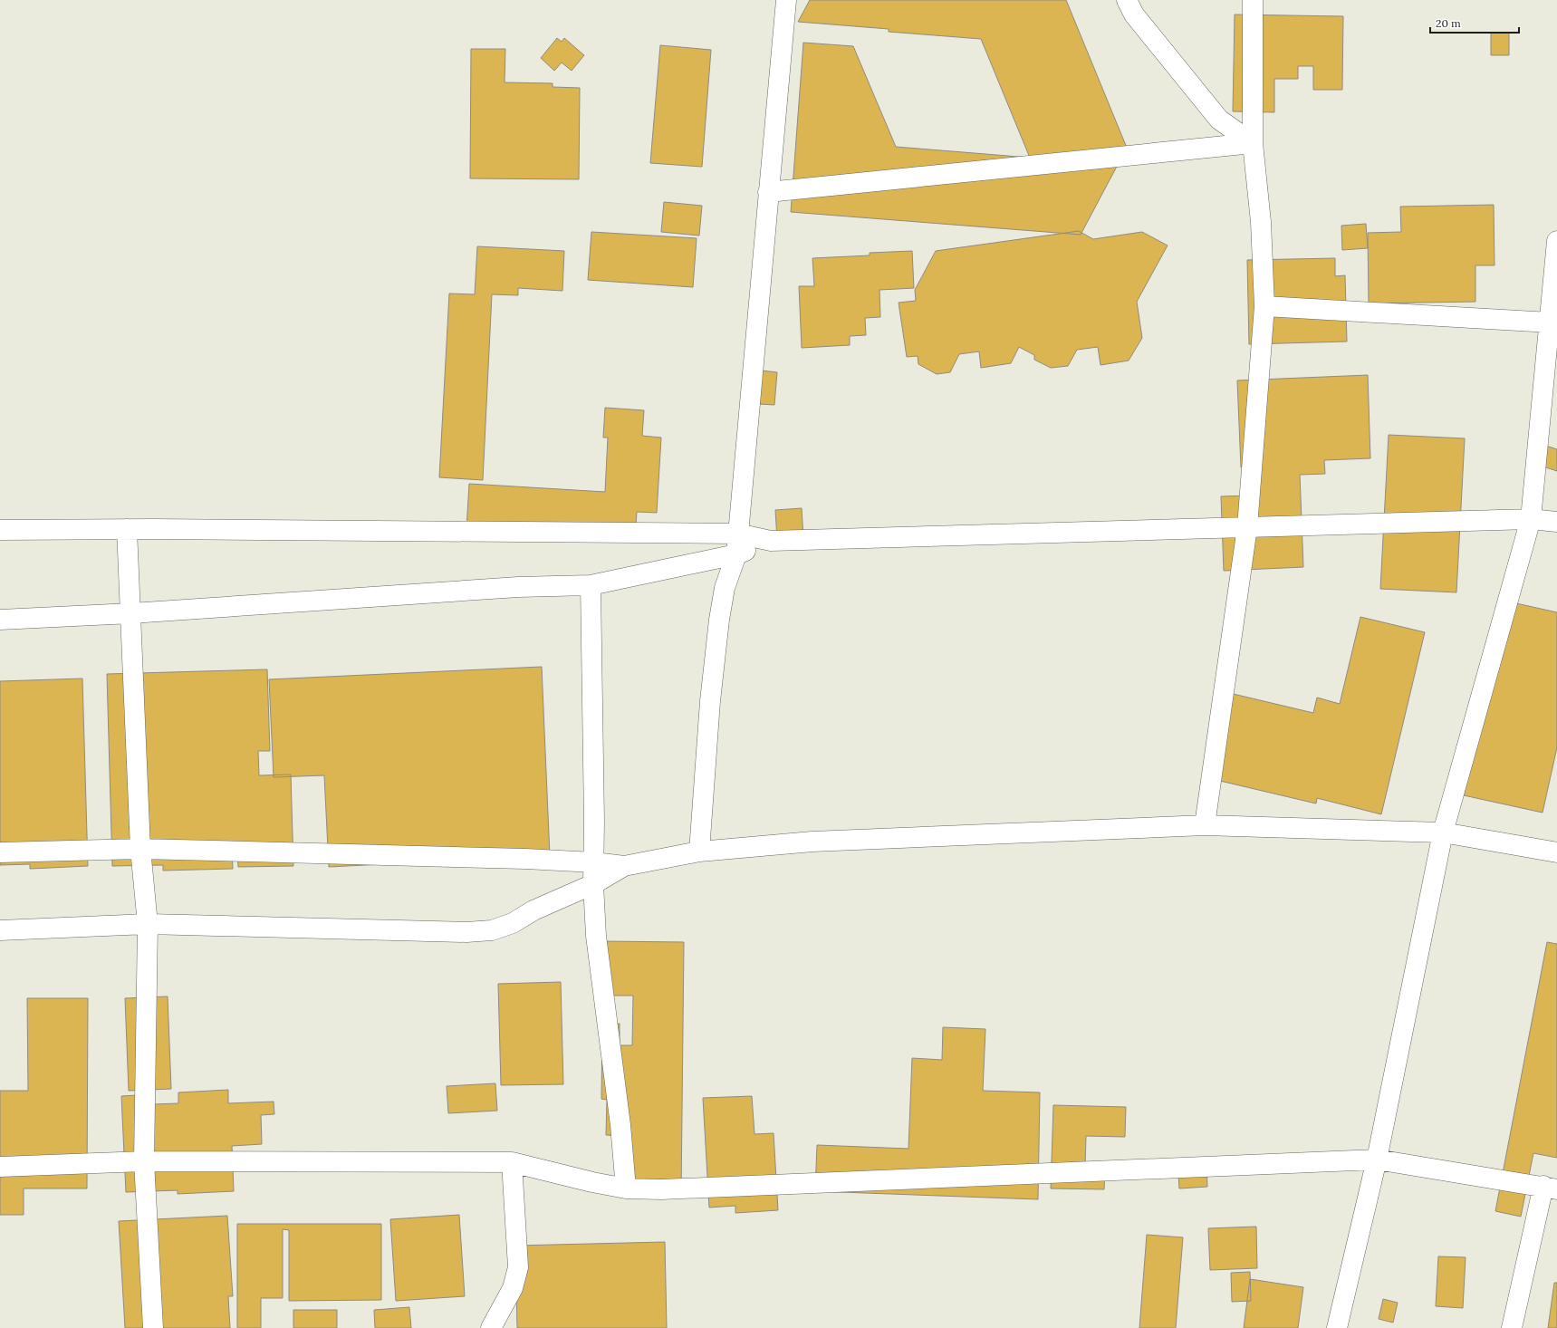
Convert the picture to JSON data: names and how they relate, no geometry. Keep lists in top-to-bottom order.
{
  "scale_bar": "20 m"
}
